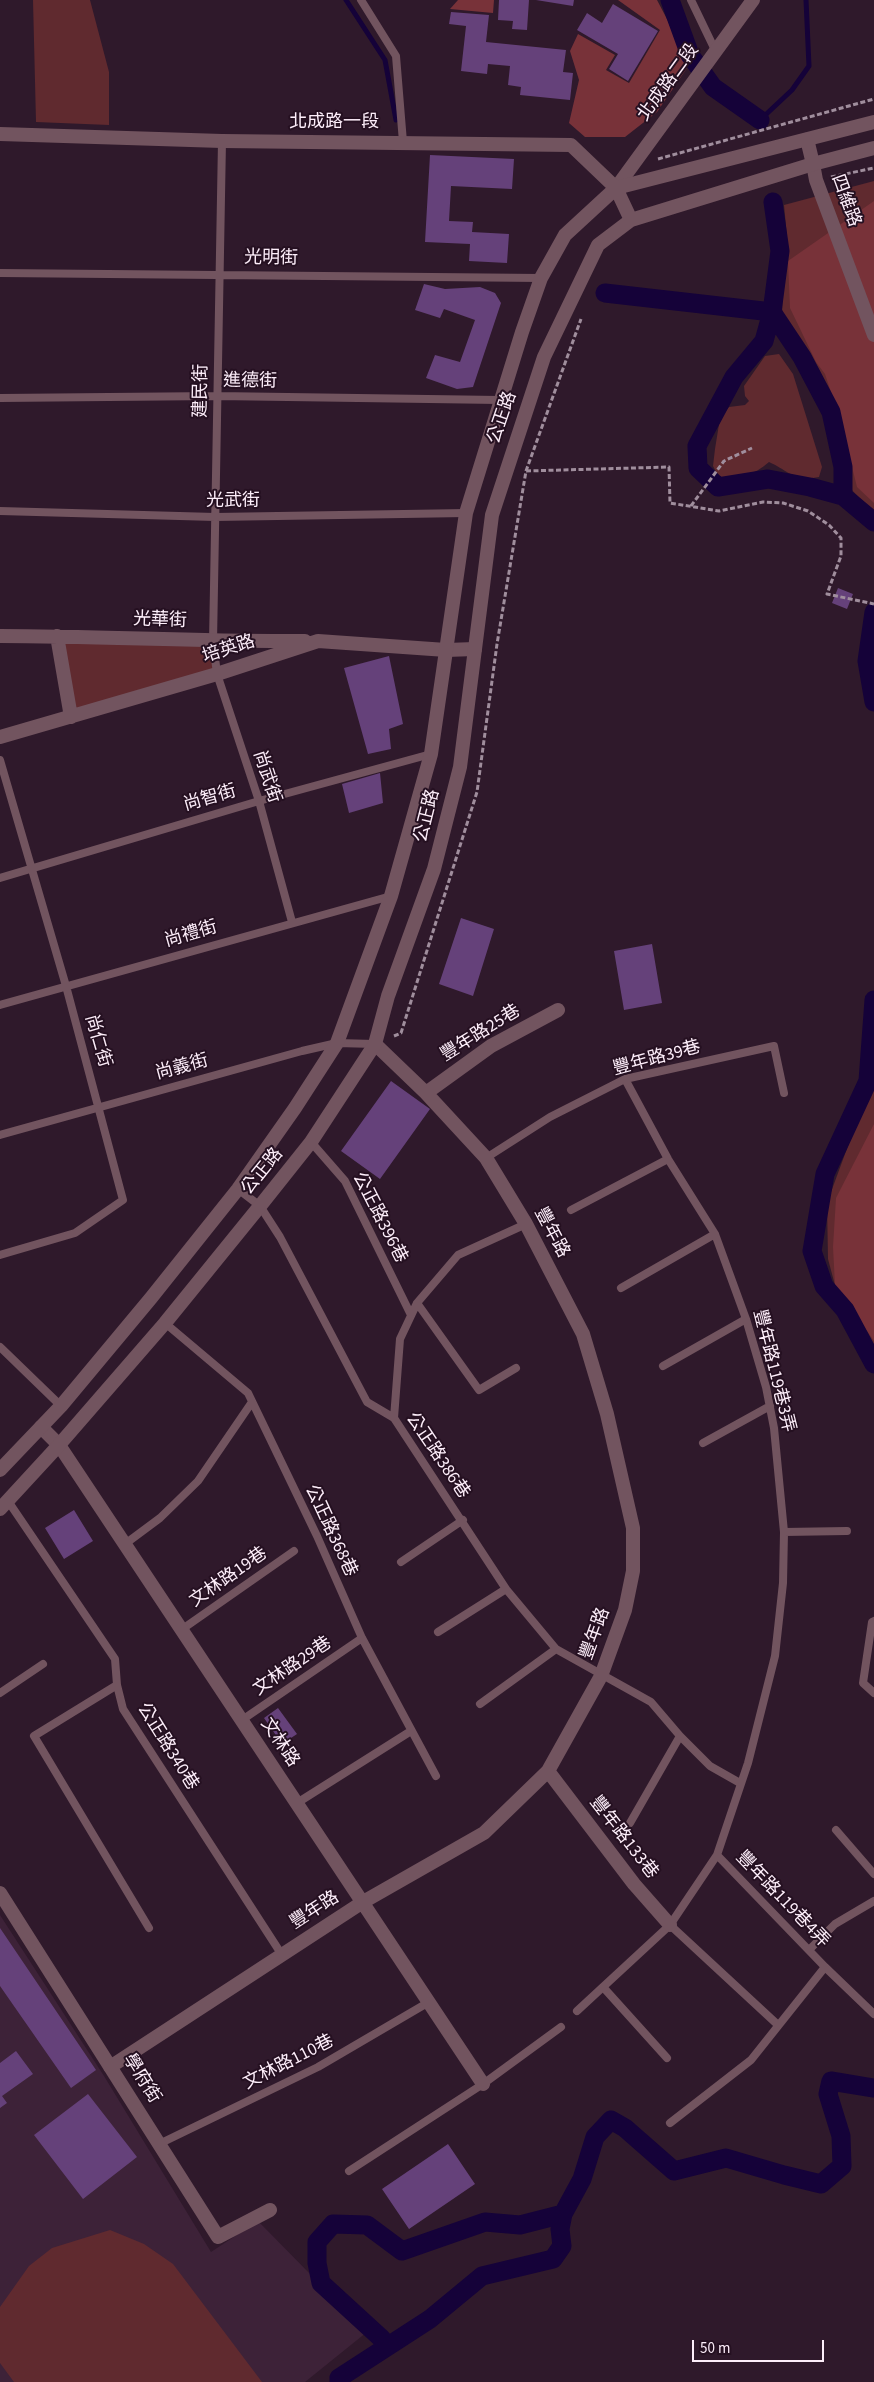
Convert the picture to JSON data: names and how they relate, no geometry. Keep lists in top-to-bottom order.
{
  "streets": {
    "street": [
      "北成路二段",
      "北成路一段",
      "四維路",
      "公正路",
      "光華街",
      "培英路",
      "豐年路25巷",
      "豐年路",
      "文林路",
      "豐年路133巷",
      "學府街"
    ],
    "lane": [
      "光明街",
      "進德街",
      "建民街",
      "光武街",
      "尚武街",
      "尚智街",
      "尚禮街",
      "尚仁街",
      "豐年路39巷",
      "尚義街",
      "公正路396巷",
      "豐年路119巷3弄",
      "公正路386巷",
      "公正路368巷",
      "文林路19巷",
      "文林路29巷",
      "公正路340巷",
      "豐年路119巷4弄",
      "文林路110巷"
    ]
  },
  "crossings": [
    ["北成路二段", "北成路一段"],
    ["北成路二段", "公正路"],
    ["北成路一段", "建民街"],
    ["北成路一段", "公正路"],
    ["四維路", "公正路"],
    ["光明街", "建民街"],
    ["光明街", "公正路"],
    ["進德街", "建民街"],
    ["進德街", "公正路"],
    ["建民街", "光武街"],
    ["建民街", "光華街"],
    ["建民街", "尚武街"],
    ["公正路", "光武街"],
    ["公正路", "培英路"],
    ["公正路", "尚智街"],
    ["公正路", "尚禮街"],
    ["公正路", "尚義街"],
    ["公正路", "公正路396巷"],
    ["公正路", "豐年路"],
    ["公正路", "公正路386巷"],
    ["公正路", "公正路368巷"],
    ["公正路", "文林路"],
    ["公正路", "公正路340巷"],
    ["光華街", "培英路"],
    ["光華街", "尚武街"],
    ["培英路", "尚武街"],
    ["尚武街", "尚智街"],
    ["尚武街", "尚禮街"],
    ["尚智街", "尚仁街"],
    ["尚禮街", "尚仁街"],
    ["豐年路25巷", "豐年路"],
    ["尚仁街", "尚義街"],
    ["豐年路39巷", "豐年路"],
    ["豐年路39巷", "豐年路119巷3弄"],
    ["尚義街", "豐年路"],
    ["豐年路", "公正路386巷"],
    ["豐年路", "文林路"],
    ["豐年路", "公正路340巷"],
    ["豐年路", "豐年路133巷"],
    ["豐年路", "學府街"],
    ["豐年路119巷3弄", "公正路386巷"],
    ["豐年路119巷3弄", "豐年路119巷4弄"],
    ["公正路386巷", "豐年路119巷4弄"],
    ["公正路368巷", "文林路29巷"],
    ["文林路19巷", "文林路"],
    ["文林路29巷", "文林路"],
    ["文林路", "文林路110巷"],
    ["豐年路133巷", "豐年路119巷4弄"],
    ["文林路110巷", "學府街"]
  ],
  "scale_bar": "50 m"
}
